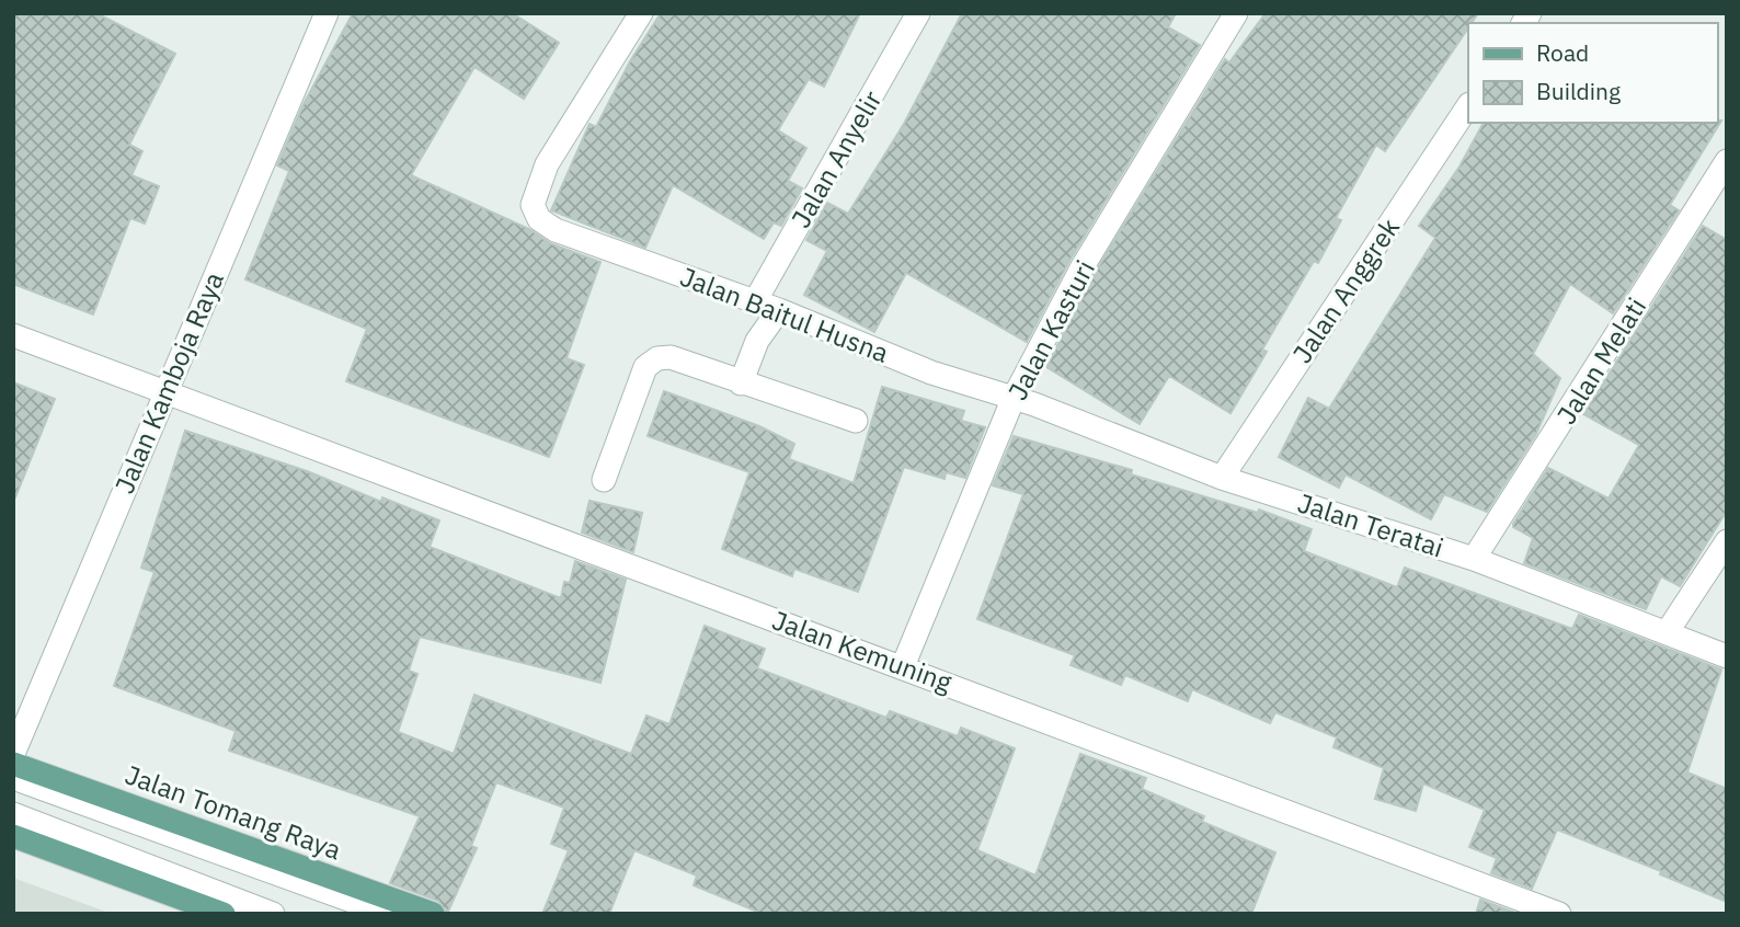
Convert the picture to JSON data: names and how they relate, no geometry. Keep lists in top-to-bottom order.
{
  "streets": {
    "main road": ["Jalan Tomang Raya"],
    "street": [
      "Jalan Anyelir",
      "Jalan Anggrek",
      "Jalan Baitul Husna",
      "Jalan Kasturi",
      "Jalan Melati",
      "Jalan Kamboja Raya",
      "Jalan Teratai",
      "Jalan Kemuning"
    ]
  },
  "crossings": [
    ["Jalan Anyelir", "Jalan Baitul Husna"],
    ["Jalan Anggrek", "Jalan Teratai"],
    ["Jalan Baitul Husna", "Jalan Kasturi"],
    ["Jalan Baitul Husna", "Jalan Teratai"],
    ["Jalan Kasturi", "Jalan Teratai"],
    ["Jalan Kasturi", "Jalan Kemuning"],
    ["Jalan Melati", "Jalan Teratai"],
    ["Jalan Kamboja Raya", "Jalan Kemuning"]
  ],
  "legend": ["Road", "Building"]
}
